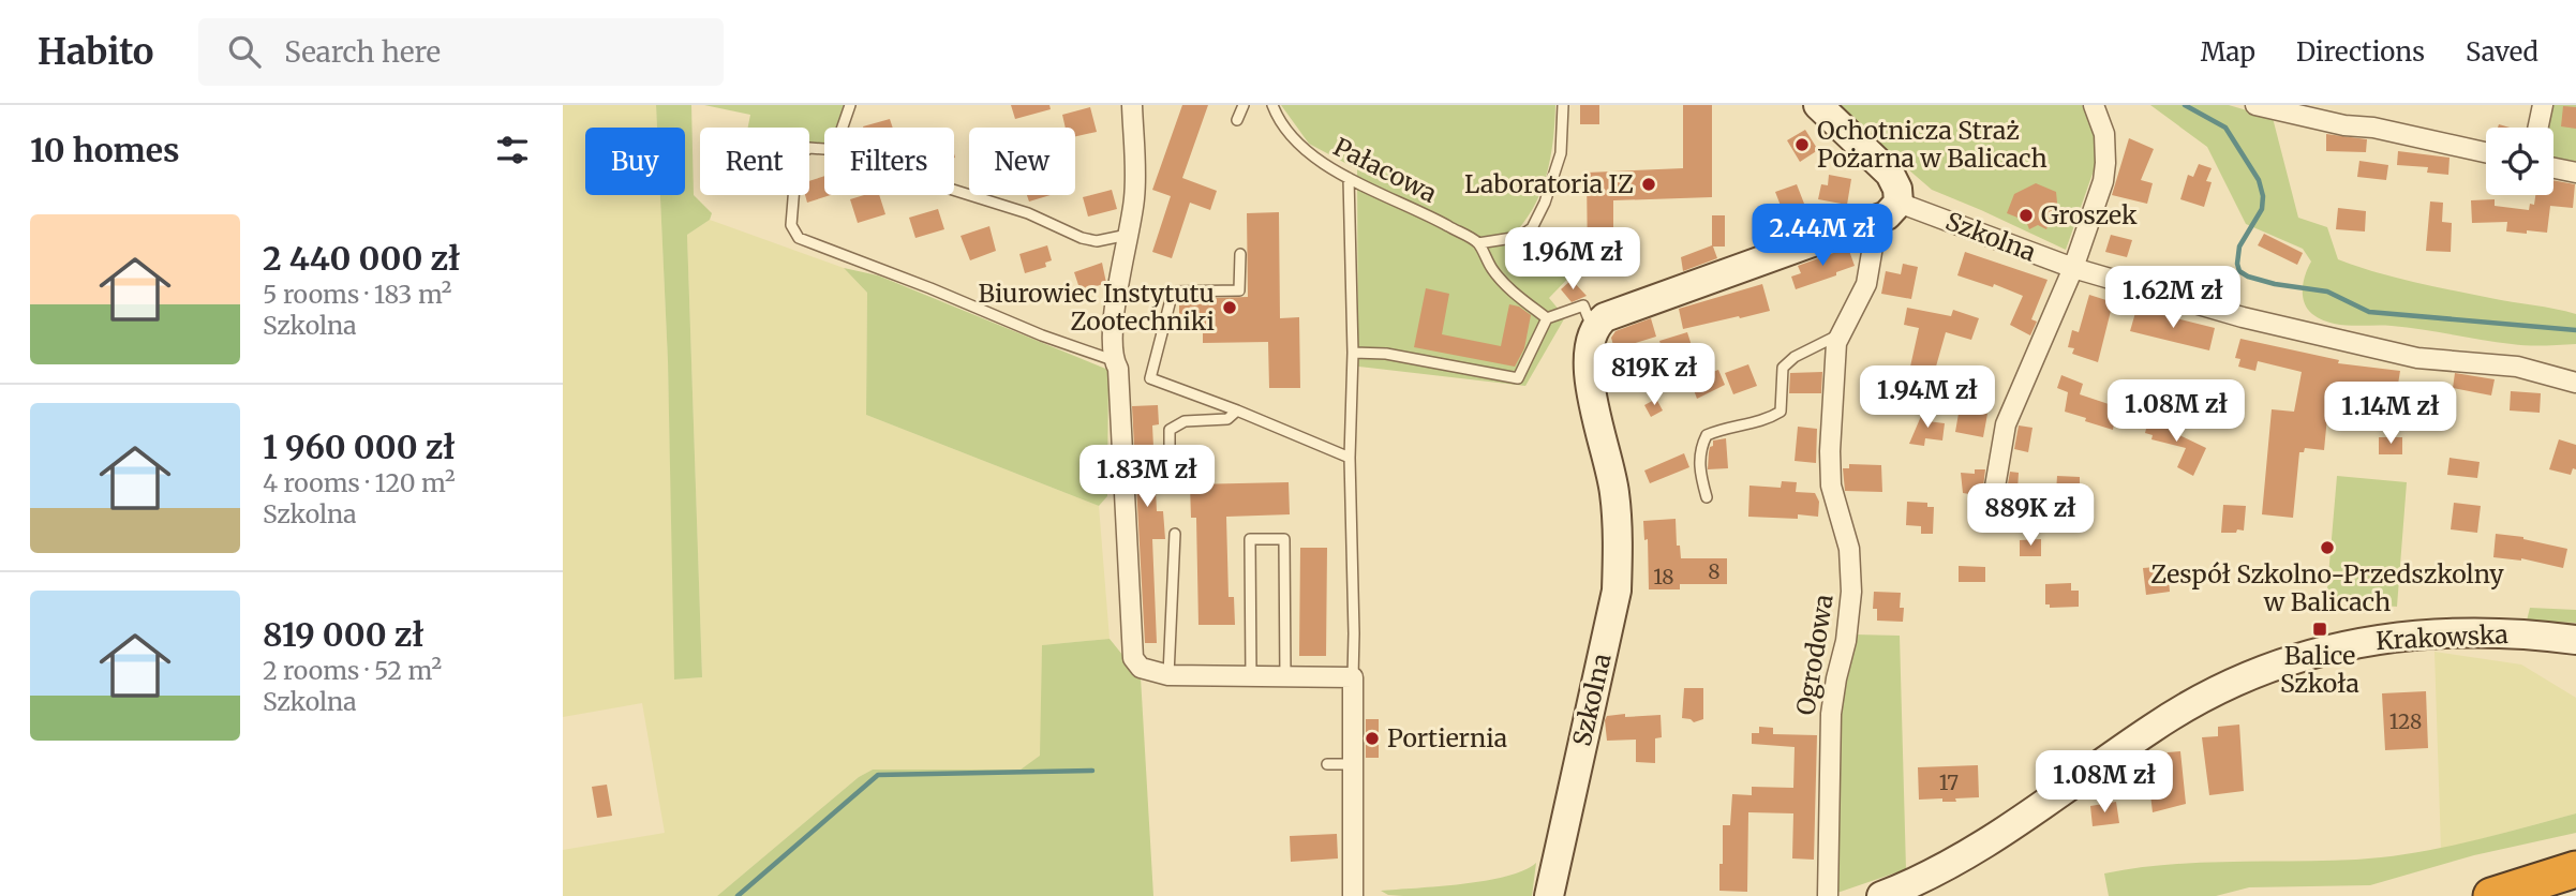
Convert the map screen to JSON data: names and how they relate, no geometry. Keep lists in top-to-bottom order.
{
  "streets": {
    "street": ["Szkolna", "Krakowska", "Ogrodowa"],
    "lane": ["Pałacowa"]
  },
  "places": {
    "other": [
      "Ochotnicza Straż Pożarna w Balicach",
      "Laboratoria IZ",
      "Groszek",
      "Biurowiec Instytutu Zootechniki",
      "Zespół Szkolno-Przedszkolny w Balicach",
      "Portiernia"
    ],
    "transit": ["Balice Szkoła"]
  },
  "house_numbers": [
    "8",
    "18",
    "128",
    "17"
  ],
  "page": {
    "header": "Habito",
    "search": "Search here",
    "nav": ["Map", "Directions", "Saved"],
    "heading": "10 homes",
    "chip": [
      "Buy",
      "Rent",
      "Filters",
      "New"
    ],
    "list": [
      {
        "name": "2 440 000 zł",
        "note": "5 rooms · 183 m² · Szkolna"
      },
      {
        "name": "1 960 000 zł",
        "note": "4 rooms · 120 m² · Szkolna"
      },
      {
        "name": "819 000 zł",
        "note": "2 rooms · 52 m² · Szkolna"
      }
    ],
    "price": [
      "2.44M zł",
      "1.96M zł",
      "1.62M zł",
      "819K zł",
      "1.94M zł",
      "1.08M zł",
      "1.14M zł",
      "1.83M zł",
      "889K zł",
      "1.08M zł"
    ]
  }
}
